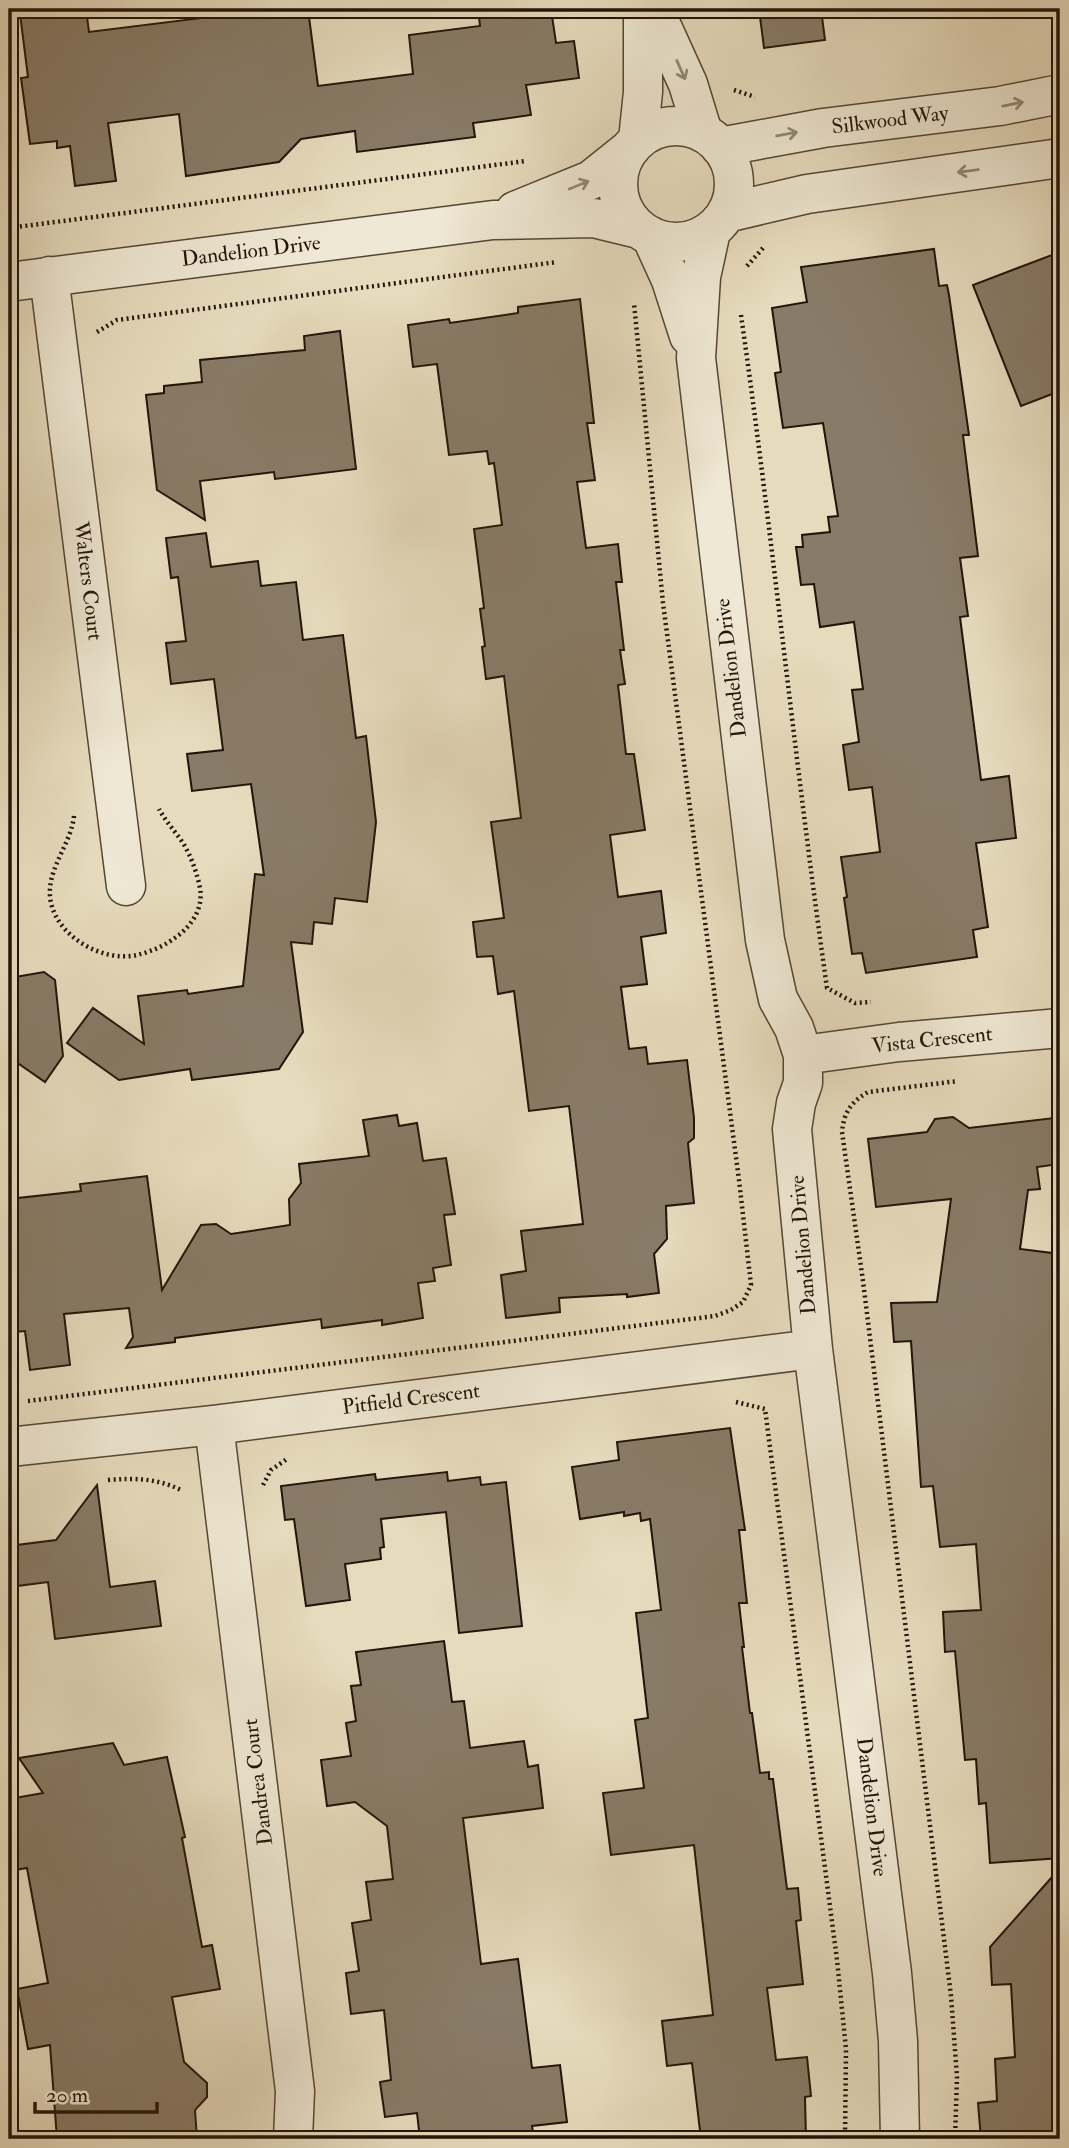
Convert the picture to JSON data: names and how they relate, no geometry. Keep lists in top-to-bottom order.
{
  "streets": {
    "street": [
      "Silkwood Way",
      "Dandelion Drive",
      "Walters Court",
      "Vista Crescent",
      "Pitfield Crescent",
      "Dandrea Court"
    ]
  },
  "crossings": [
    ["Silkwood Way", "Dandelion Drive"],
    ["Dandelion Drive", "Walters Court"],
    ["Dandelion Drive", "Vista Crescent"],
    ["Dandelion Drive", "Pitfield Crescent"],
    ["Pitfield Crescent", "Dandrea Court"]
  ],
  "scale_bar": "20 m"
}
